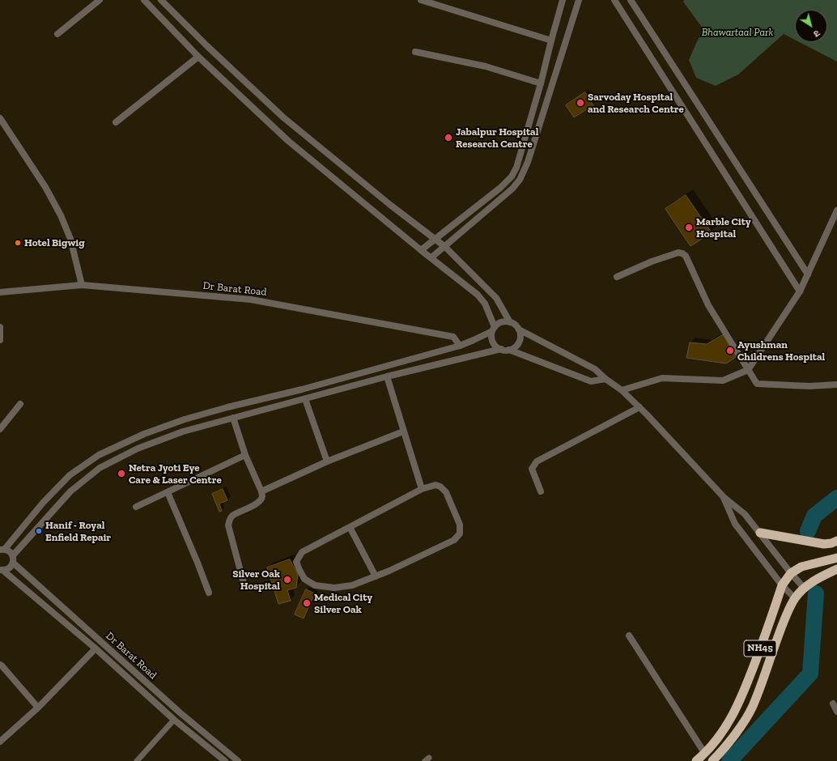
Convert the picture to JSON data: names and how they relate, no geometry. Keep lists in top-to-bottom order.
{
  "streets": {
    "highway": ["NH45"],
    "street": ["Dr Barat Road"]
  },
  "parks": ["Bhawartaal Park"],
  "places": [
    "Sarvoday Hospital and Research Centre",
    "Jabalpur Hospital Research Centre",
    "Marble City Hospital",
    "Hotel Bigwig",
    "Ayushman Childrens Hospital",
    "Netra Jyoti Eye Care & Laser Centre",
    "Hanif - Royal Enfield Repair",
    "Silver Oak Hospital",
    "Medical City Silver Oak"
  ],
  "north": "bottom right"
}
